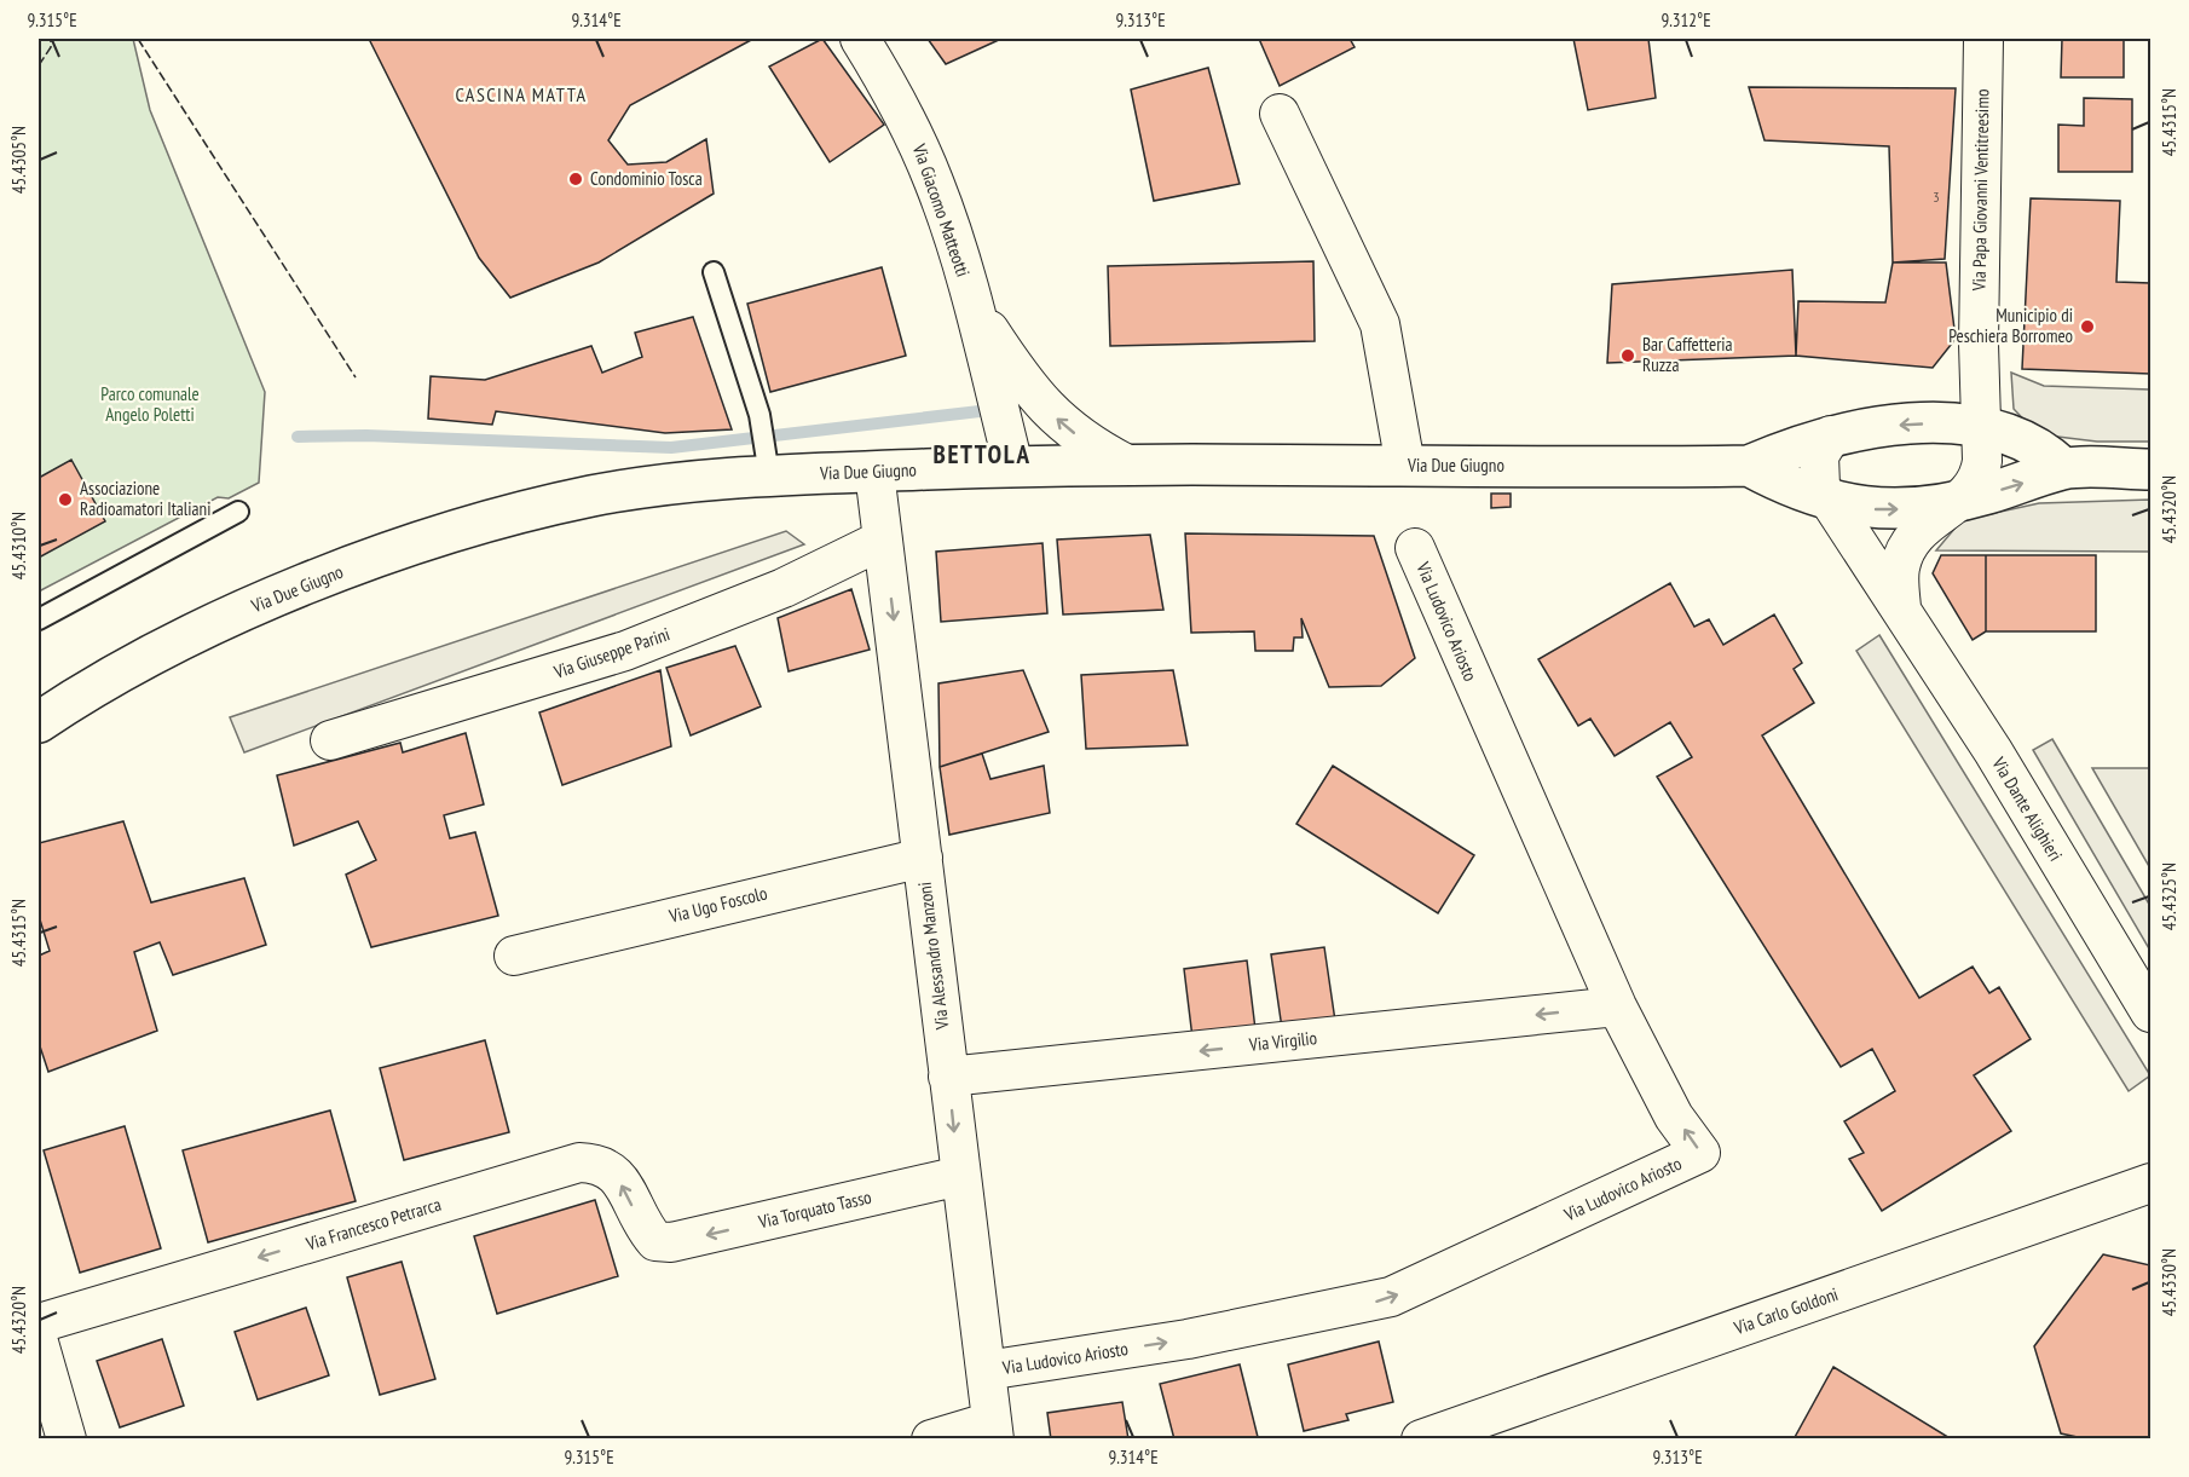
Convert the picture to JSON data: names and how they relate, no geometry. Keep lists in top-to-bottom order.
{
  "streets": {
    "main road": ["Via Due Giugno"],
    "street": [
      "Via Papa Giovanni Ventitreesimo",
      "Via Giacomo Matteotti",
      "Via Ludovico Ariosto",
      "Via Giuseppe Parini",
      "Via Dante Alighieri",
      "Via Ugo Foscolo",
      "Via Alessandro Manzoni",
      "Via Virgilio",
      "Via Torquato Tasso",
      "Via Francesco Petrarca",
      "Via Carlo Goldoni"
    ]
  },
  "crossings": [
    ["Via Papa Giovanni Ventitreesimo", "Via Dante Alighieri"],
    ["Via Giacomo Matteotti", "Via Due Giugno"],
    ["Via Due Giugno", "Via Alessandro Manzoni"],
    ["Via Ludovico Ariosto", "Via Alessandro Manzoni"],
    ["Via Ludovico Ariosto", "Via Virgilio"],
    ["Via Giuseppe Parini", "Via Alessandro Manzoni"],
    ["Via Ugo Foscolo", "Via Alessandro Manzoni"],
    ["Via Alessandro Manzoni", "Via Virgilio"],
    ["Via Alessandro Manzoni", "Via Torquato Tasso"],
    ["Via Torquato Tasso", "Via Francesco Petrarca"]
  ],
  "one_way": [
    "Via Alessandro Manzoni",
    "Via Virgilio",
    "Via Torquato Tasso",
    "Via Francesco Petrarca"
  ],
  "districts": ["CASCINA MATTA", "BETTOLA"],
  "parks": ["Parco comunale Angelo Poletti"],
  "places": [
    "Condominio Tosca",
    "Municipio di Peschiera Borromeo",
    "Bar Caffetteria Ruzza",
    "Associazione Radioamatori Italiani"
  ],
  "house_numbers": ["3"],
  "coordinates": [
    "9.315°E",
    "9.314°E",
    "9.313°E",
    "9.312°E",
    "45.4315°N",
    "45.4305°N",
    "45.4320°N",
    "45.4310°N",
    "45.4325°N",
    "45.4330°N"
  ]
}
